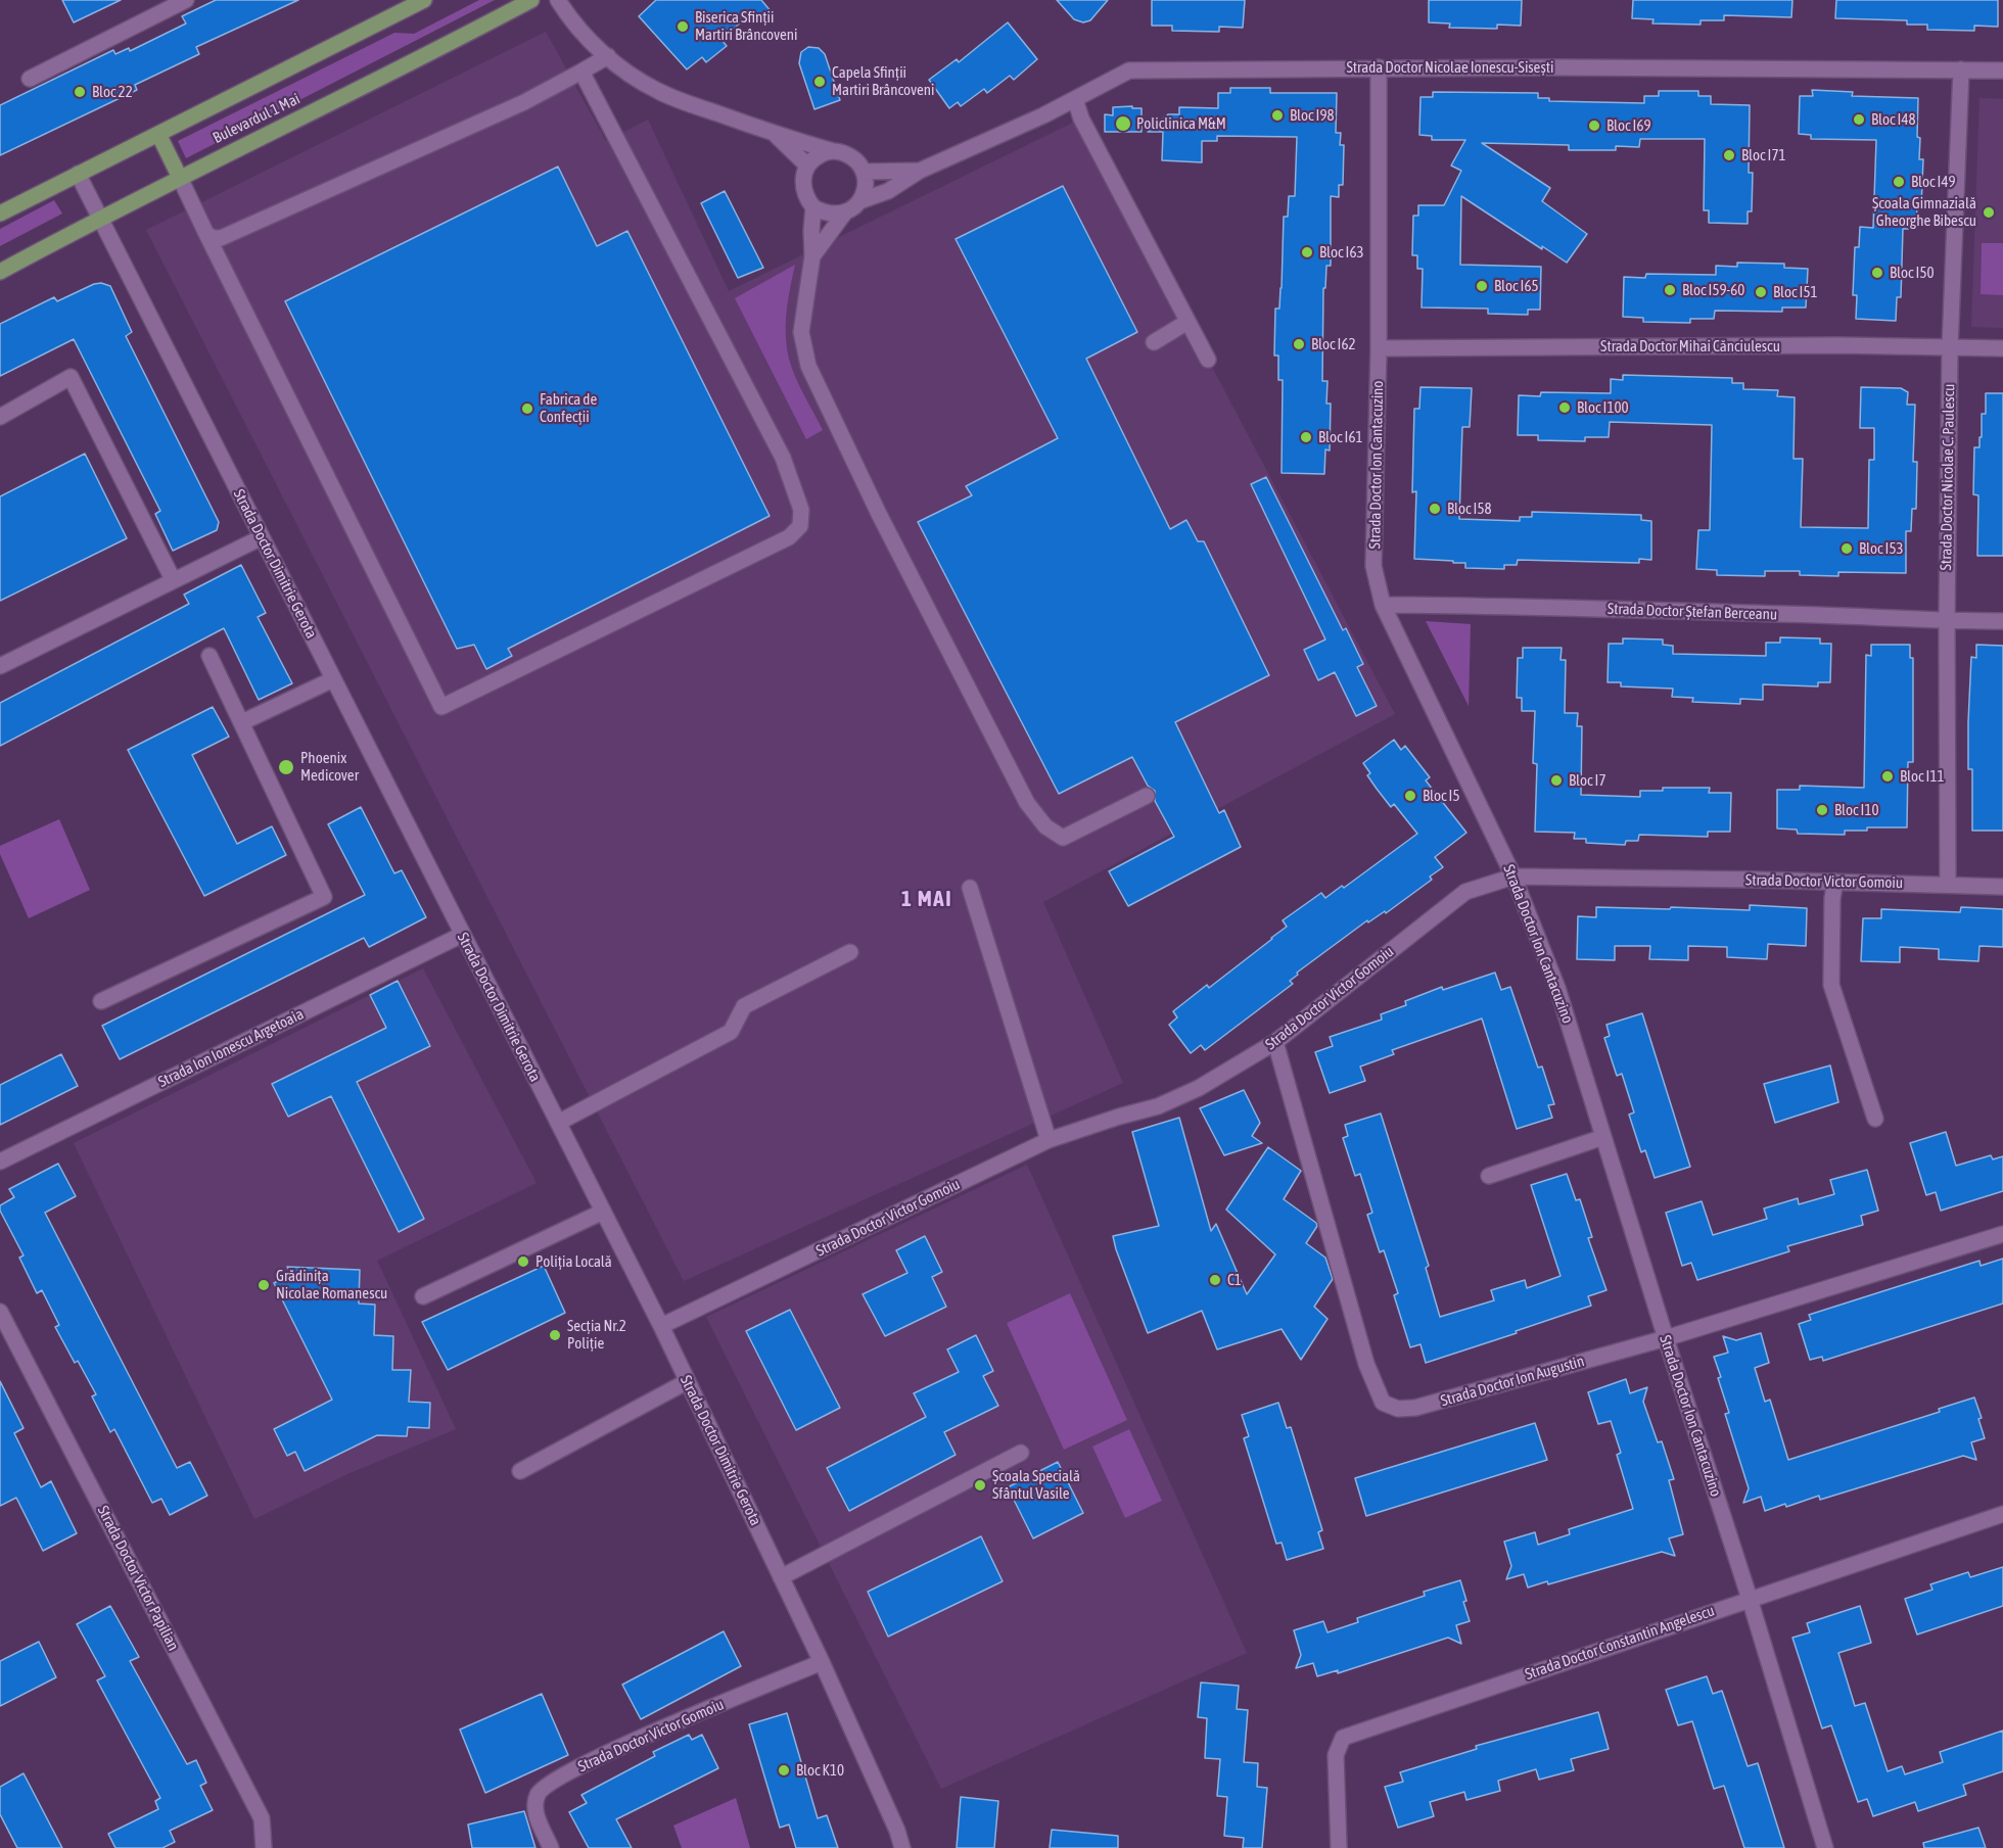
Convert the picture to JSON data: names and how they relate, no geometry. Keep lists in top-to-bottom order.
{
  "streets": {
    "main road": ["Bulevardul 1 Mai"],
    "street": [
      "Strada Doctor Nicolae Ionescu-Sisești",
      "Strada Doctor Mihai Cănciulescu",
      "Strada Doctor Ion Cantacuzino",
      "Strada Doctor Nicolae C. Paulescu",
      "Strada Doctor Dimitrie Gerota",
      "Strada Doctor Ștefan Berceanu",
      "Strada Doctor Victor Gomoiu",
      "Strada Ion Ionescu Argetoaia",
      "Strada Doctor Ion Augustin",
      "Strada Doctor Victor Papilian",
      "Strada Doctor Constantin Angelescu"
    ]
  },
  "crossings": [
    ["Strada Doctor Nicolae Ionescu-Sisești", "Strada Doctor Ion Cantacuzino"],
    ["Strada Doctor Nicolae Ionescu-Sisești", "Strada Doctor Nicolae C. Paulescu"],
    ["Bulevardul 1 Mai", "Strada Doctor Dimitrie Gerota"],
    ["Strada Doctor Mihai Cănciulescu", "Strada Doctor Ion Cantacuzino"],
    ["Strada Doctor Mihai Cănciulescu", "Strada Doctor Nicolae C. Paulescu"],
    ["Strada Doctor Ion Cantacuzino", "Strada Doctor Ștefan Berceanu"],
    ["Strada Doctor Ion Cantacuzino", "Strada Doctor Victor Gomoiu"],
    ["Strada Doctor Ion Cantacuzino", "Strada Doctor Ion Augustin"],
    ["Strada Doctor Ion Cantacuzino", "Strada Doctor Constantin Angelescu"],
    ["Strada Doctor Nicolae C. Paulescu", "Strada Doctor Ștefan Berceanu"],
    ["Strada Doctor Nicolae C. Paulescu", "Strada Doctor Victor Gomoiu"],
    ["Strada Doctor Dimitrie Gerota", "Strada Doctor Victor Gomoiu"],
    ["Strada Doctor Dimitrie Gerota", "Strada Ion Ionescu Argetoaia"],
    ["Strada Doctor Victor Gomoiu", "Strada Doctor Ion Augustin"]
  ],
  "districts": ["1 MAI"],
  "places": [
    "Biserica Sfinții Martiri Brâncoveni",
    "Capela Sfinții Martiri Brâncoveni",
    "Bloc 22",
    "Bloc I98",
    "Bloc I48",
    "Policlinica M&M",
    "Bloc I69",
    "Bloc I71",
    "Bloc I49",
    "Școala Gimnazială Gheorghe Bibescu",
    "Bloc I63",
    "Bloc I50",
    "Bloc I65",
    "Bloc I59-60",
    "Bloc I51",
    "Bloc I62",
    "Bloc I100",
    "Fabrica de Confecții",
    "Bloc I61",
    "Bloc I58",
    "Bloc I53",
    "Phoenix Medicover",
    "Bloc I11",
    "Bloc I7",
    "Bloc I5",
    "Bloc I10",
    "Poliția Locală",
    "C1",
    "Grădinița Nicolae Romanescu",
    "Secția Nr.2 Poliție",
    "Școala Specială Sfântul Vasile",
    "Bloc K10"
  ]
}
